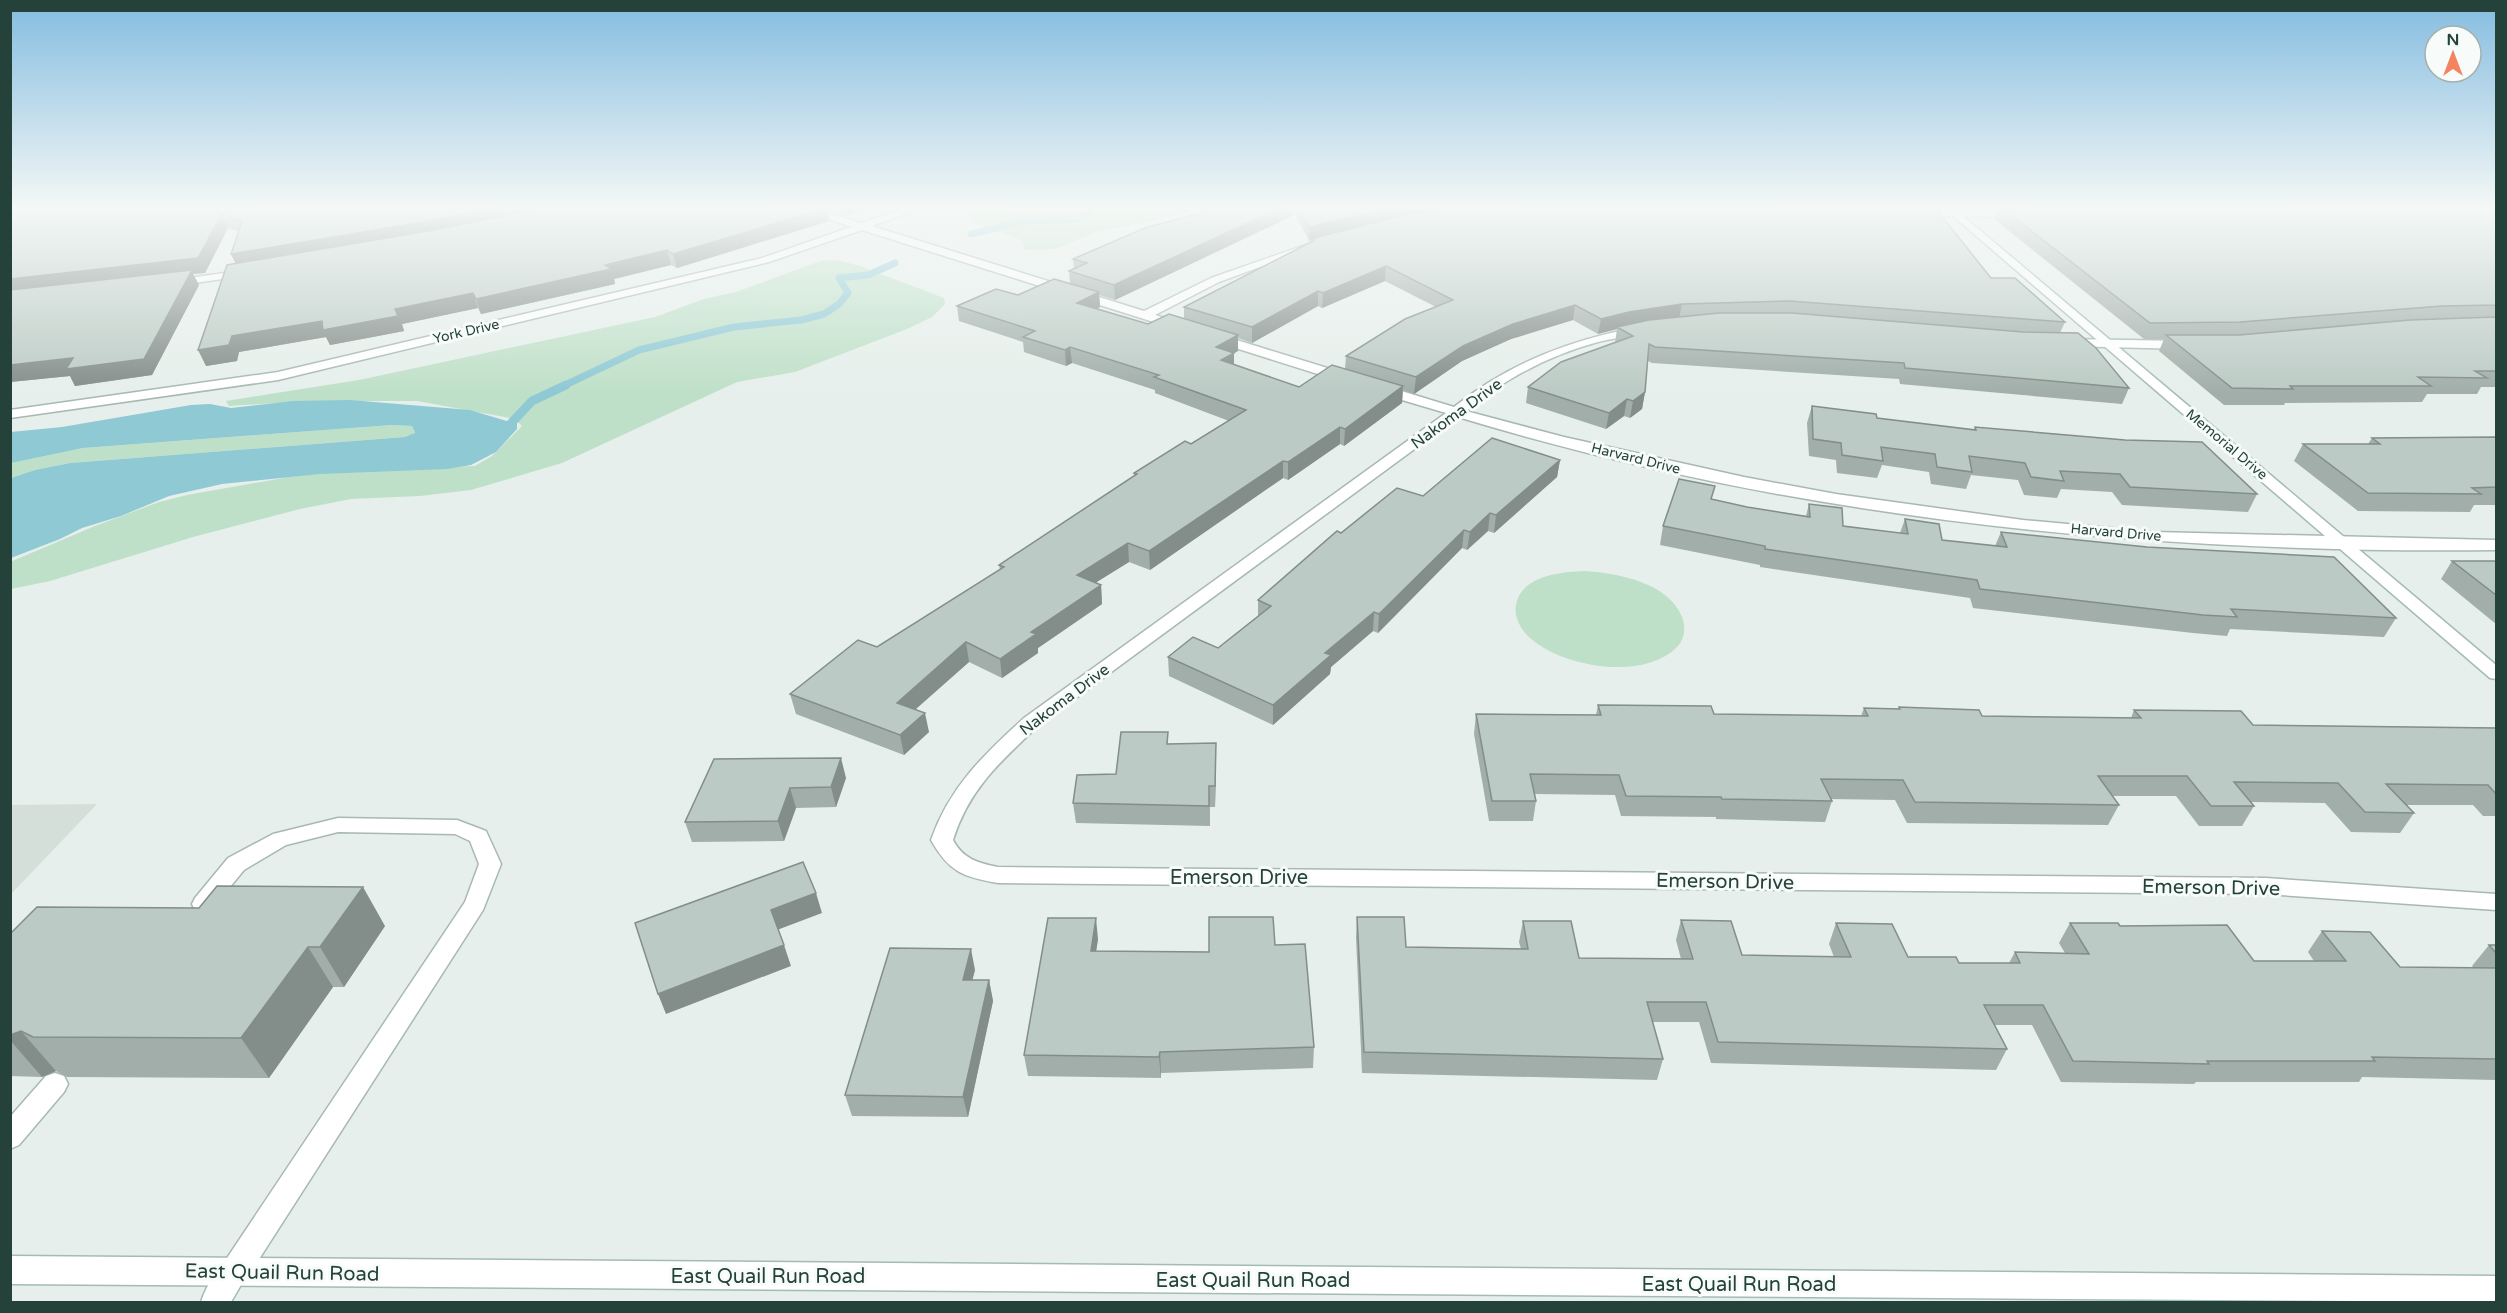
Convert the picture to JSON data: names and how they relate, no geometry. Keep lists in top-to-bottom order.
{
  "streets": {
    "street": [
      "York Drive",
      "Nakoma Drive",
      "Memorial Drive",
      "Harvard Drive",
      "Emerson Drive",
      "East Quail Run Road"
    ]
  },
  "crossings": [
    ["Nakoma Drive", "Harvard Drive"],
    ["Nakoma Drive", "Emerson Drive"],
    ["Memorial Drive", "Harvard Drive"]
  ],
  "north": "top"
}
